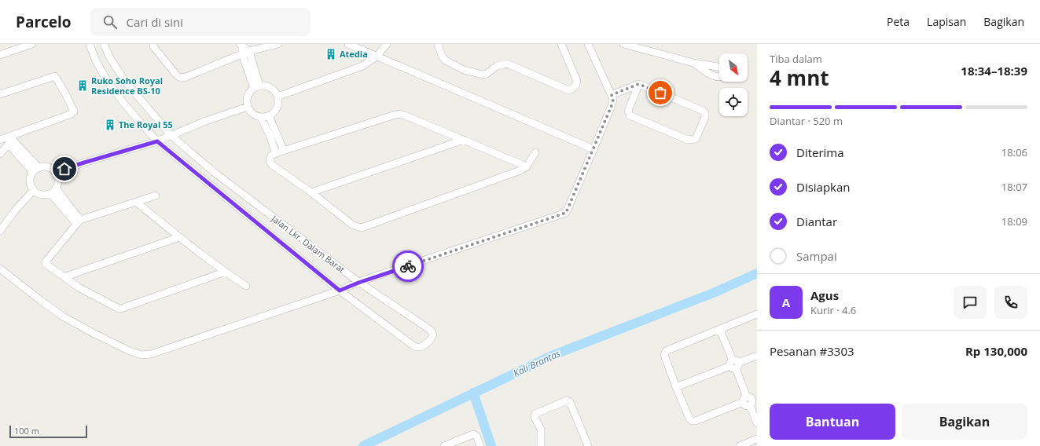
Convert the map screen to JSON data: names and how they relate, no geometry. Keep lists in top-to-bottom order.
{
  "streets": {
    "street": ["Jalan Lkr. Dalam Barat"]
  },
  "water": ["Kali Brantas"],
  "places": {
    "building": ["Atedia", "Ruko Soho Royal Residence BS-10", "The Royal 55"]
  },
  "scale_bar": "100 m",
  "north": "bottom right",
  "page": {
    "header": "Parcelo",
    "search": "Cari di sini",
    "nav": ["Peta", "Lapisan", "Bagikan"],
    "heading": ["4 mnt", "Tiba dalam", "18:34–18:39"],
    "panel": [
      "Agus",
      "Kurir · 4.6",
      "Pesanan #3303",
      "Rp 130,000"
    ],
    "bar": "Diantar · 520 m",
    "list": [
      ["Diterima", "18:06"],
      ["Disiapkan", "18:07"],
      ["Diantar", "18:09"],
      "Sampai"
    ],
    "round": "A",
    "buttons": ["Bantuan", "Bagikan"],
    "scale": "100 m"
  }
}
